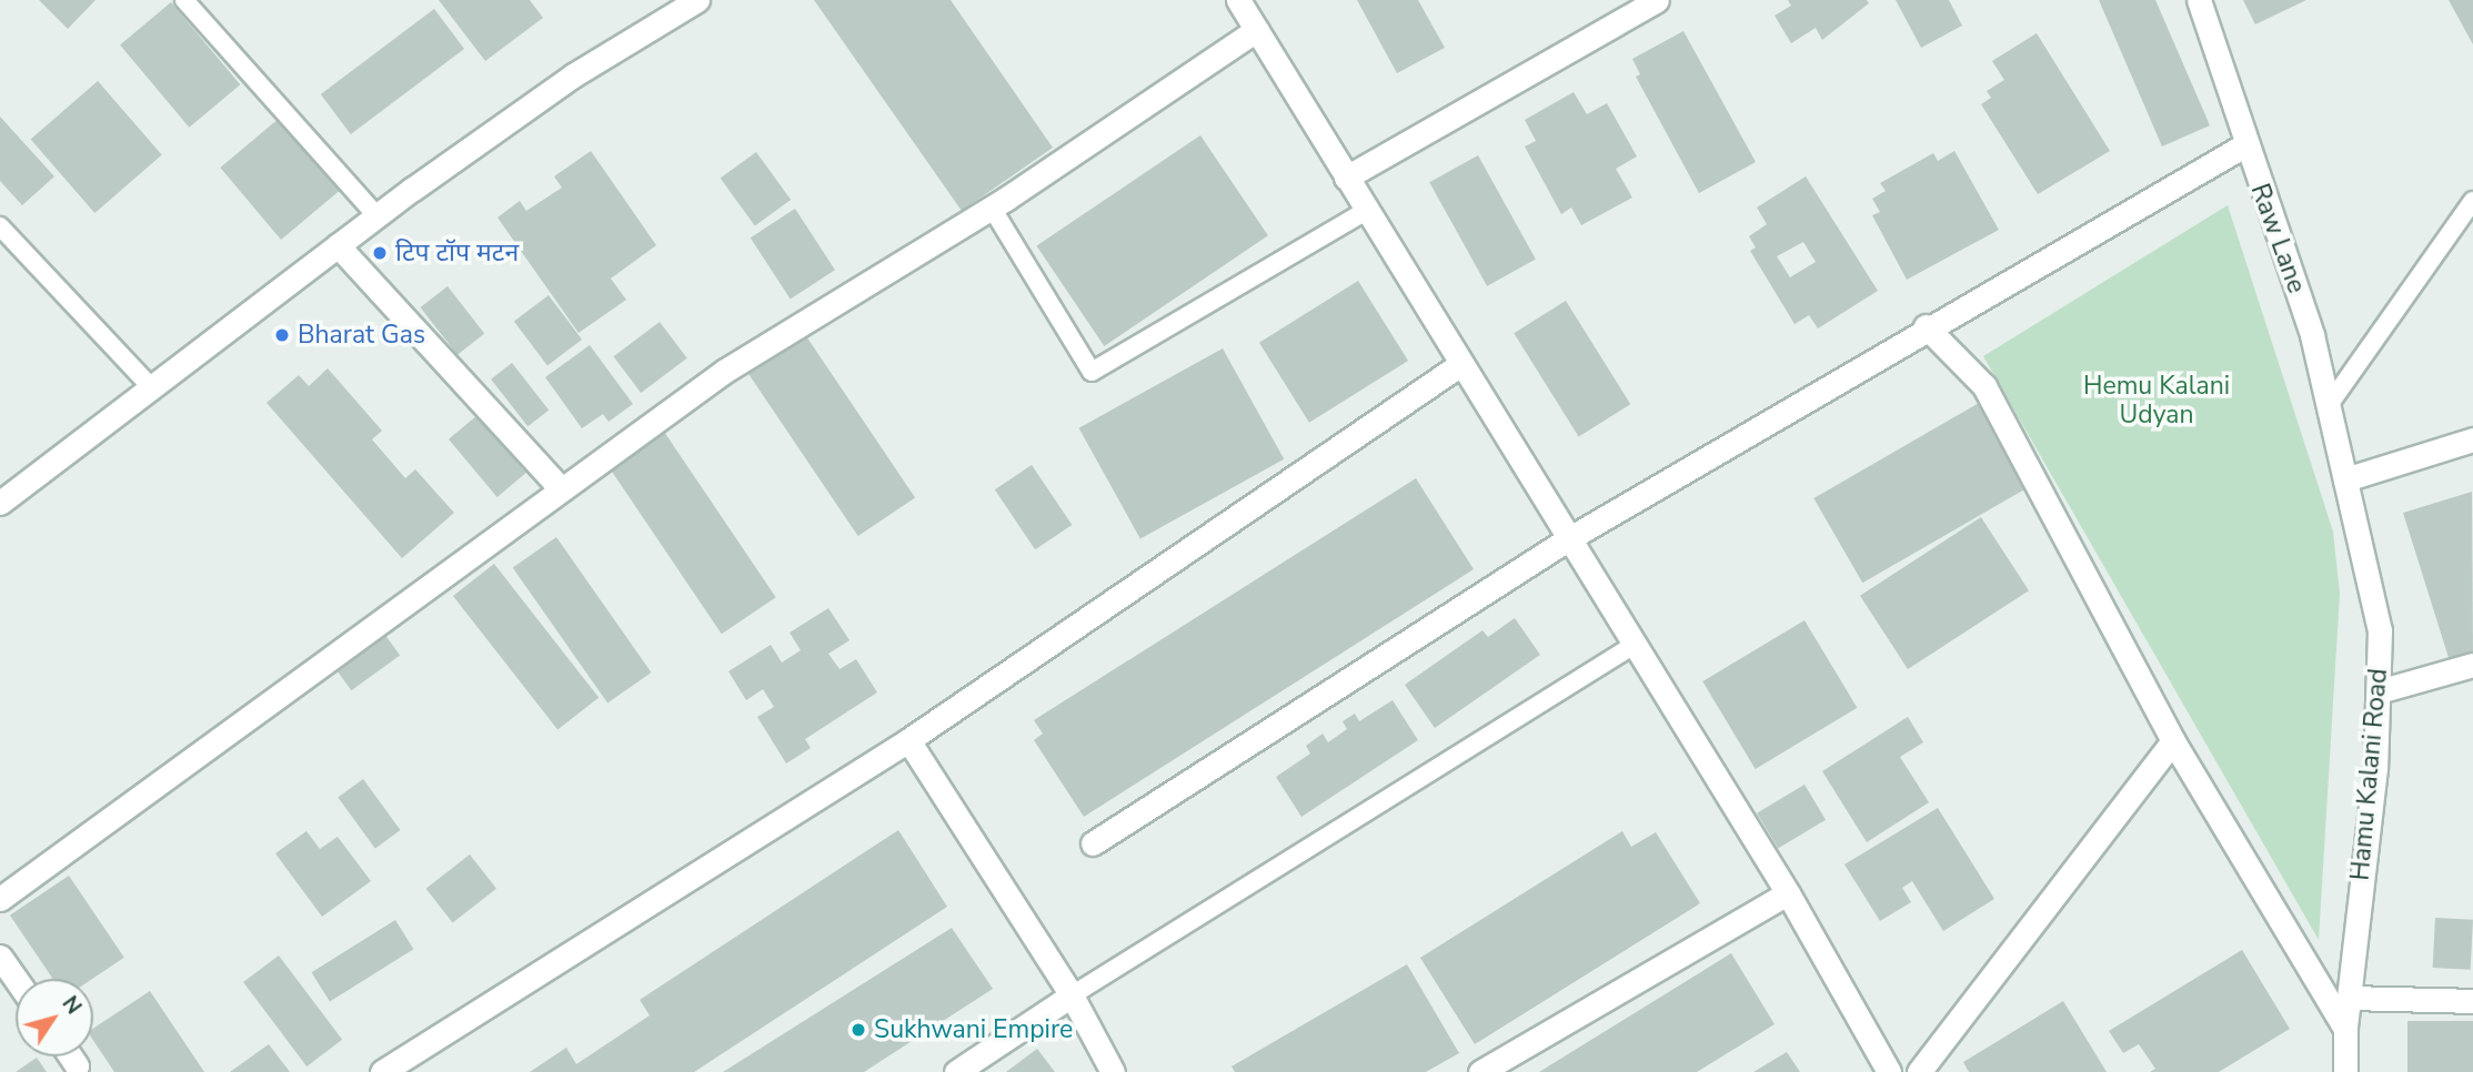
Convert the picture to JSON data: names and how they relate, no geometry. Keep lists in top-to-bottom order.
{
  "streets": {
    "street": ["Raw Lane", "Hamu Kalani Road"]
  },
  "crossings": [
    ["Raw Lane", "Hamu Kalani Road"]
  ],
  "parks": ["Hemu Kalani Udyan"],
  "places": ["टिप टॉप मटन", "Bharat Gas", "Sukhwani Empire"],
  "north": "top right"
}
